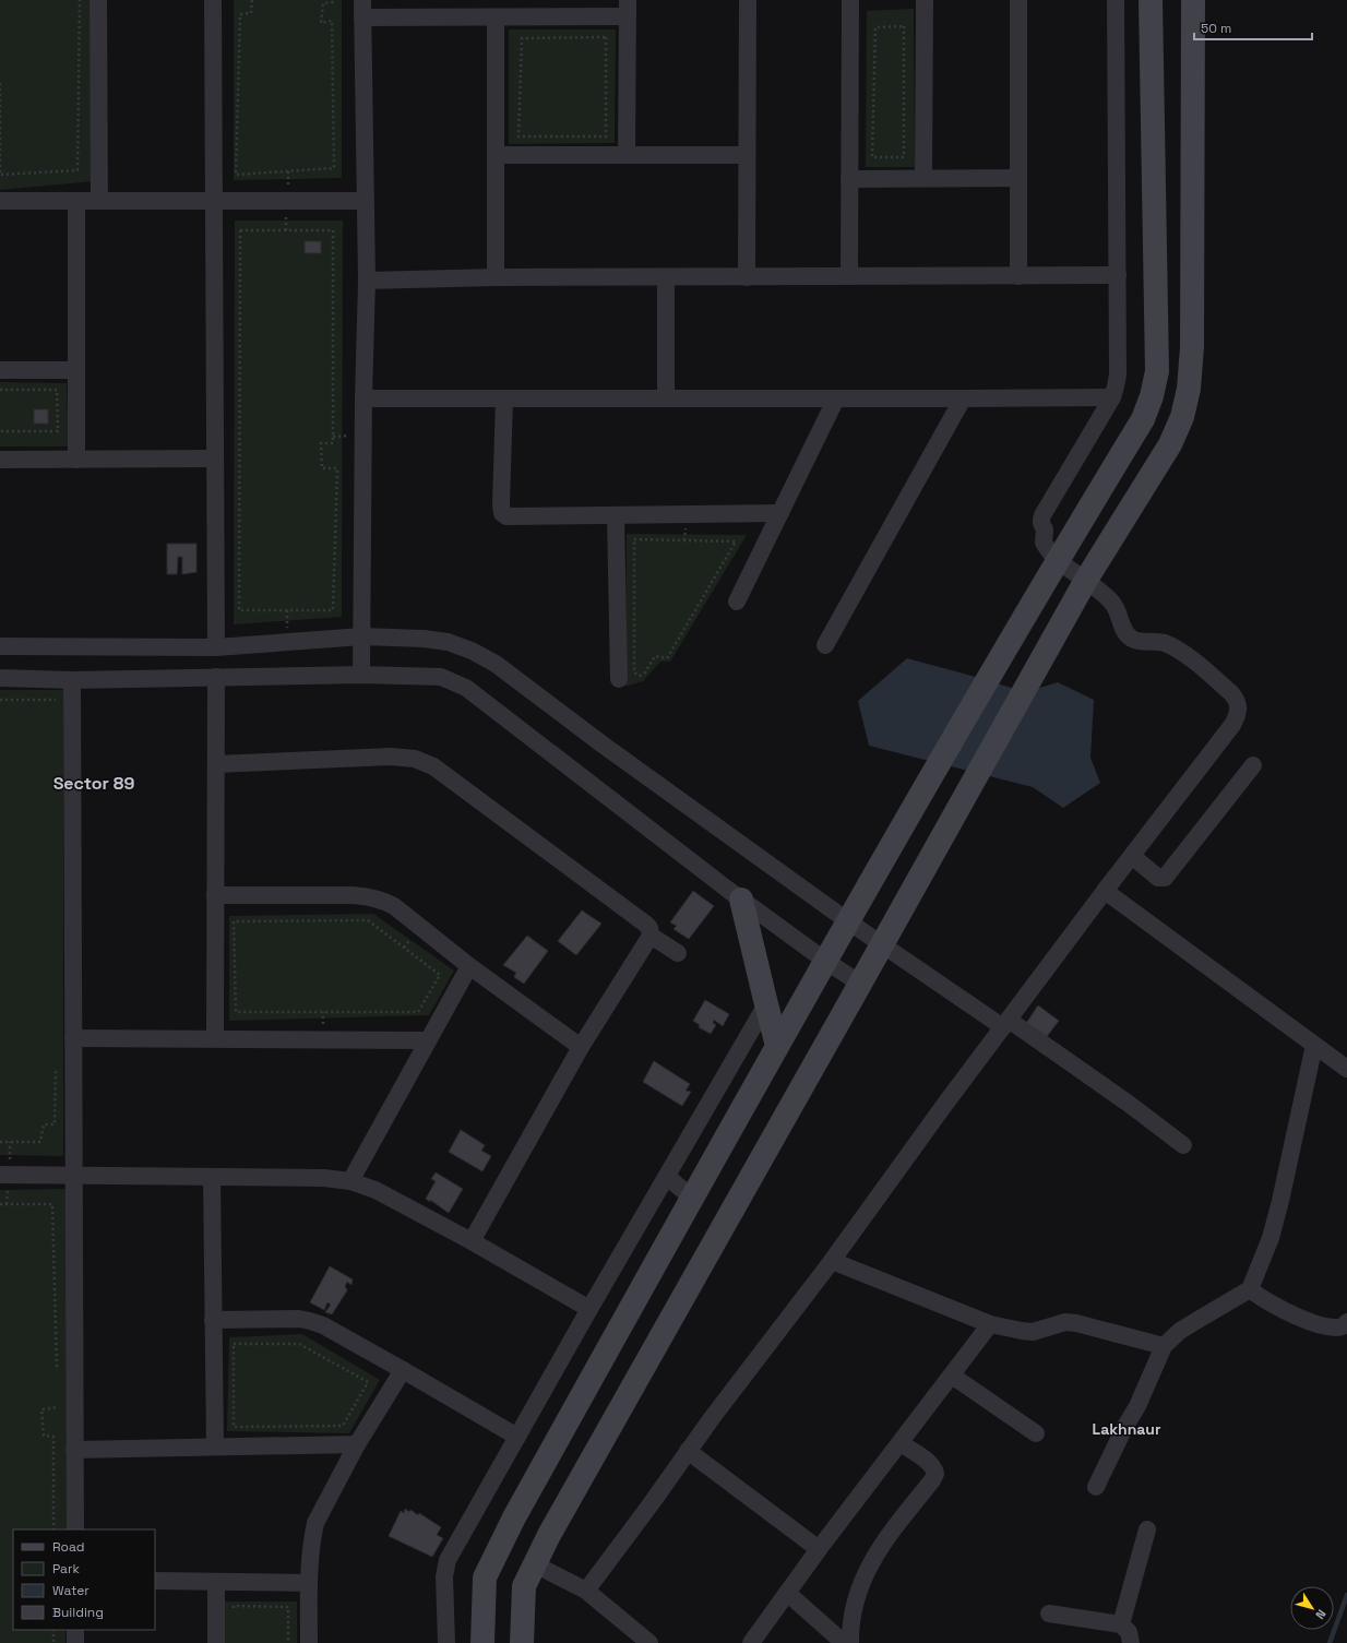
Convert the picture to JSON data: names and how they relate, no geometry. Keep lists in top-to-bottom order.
{
  "districts": ["Sector 89", "Lakhnaur"],
  "legend": [
    "Road",
    "Park",
    "Water",
    "Building"
  ],
  "scale_bar": "50 m",
  "north": "bottom right"
}
